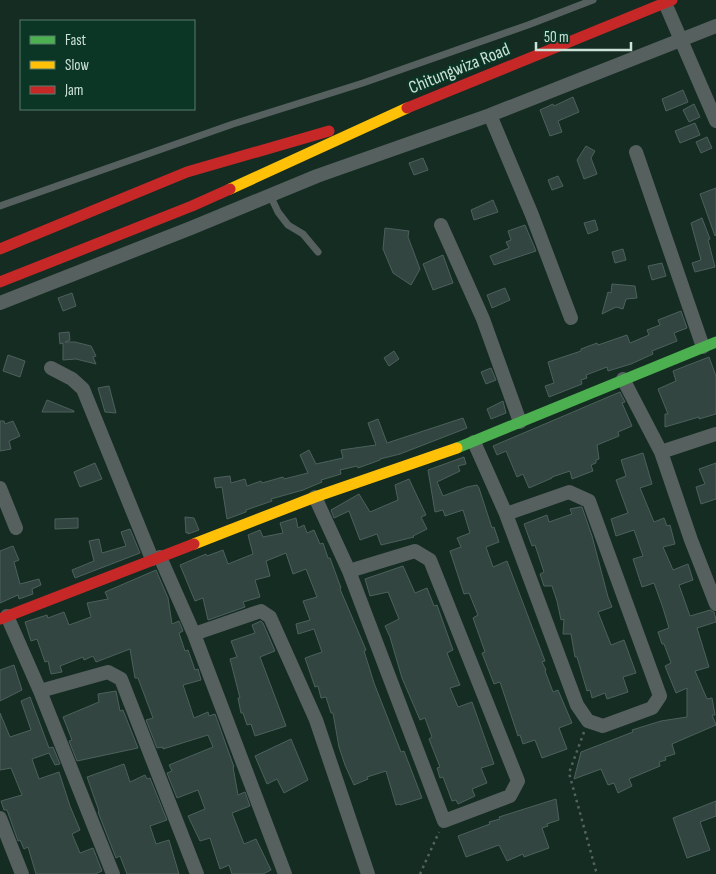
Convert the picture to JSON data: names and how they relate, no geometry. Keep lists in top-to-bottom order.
{
  "streets": {
    "main road": ["Chitungwiza Road"]
  },
  "legend": ["Fast", "Slow", "Jam"],
  "scale_bar": "50 m"
}
